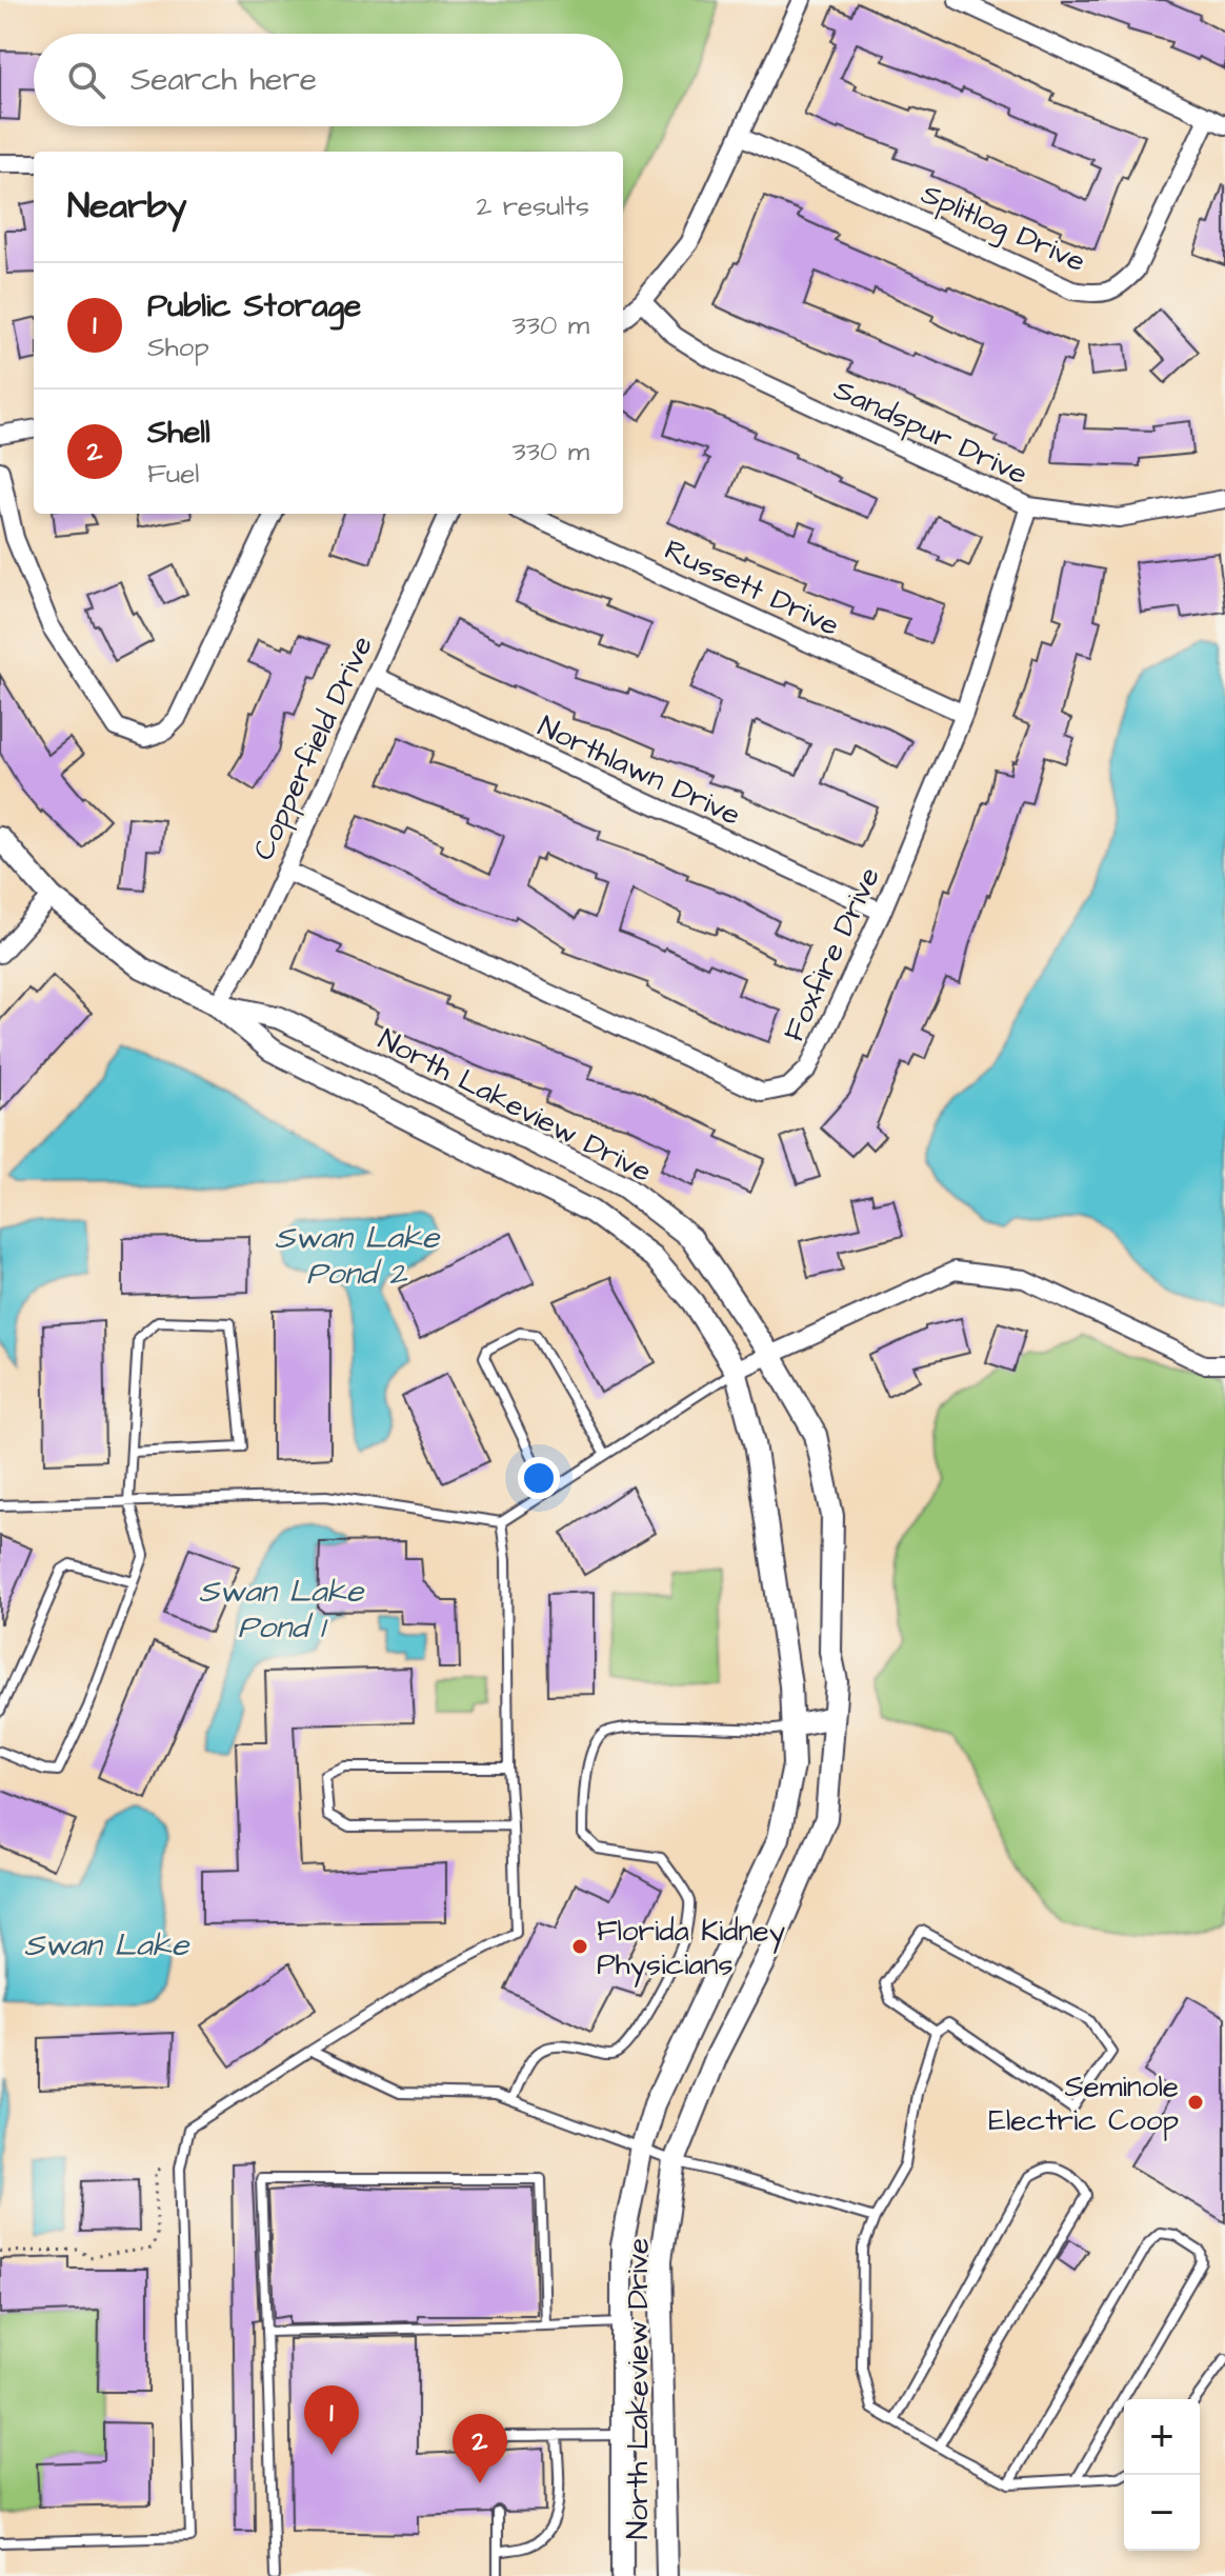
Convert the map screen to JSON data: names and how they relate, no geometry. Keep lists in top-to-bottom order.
{
  "streets": {
    "street": [
      "Splitlog Drive",
      "Sandspur Drive",
      "Russett Drive",
      "Copperfield Drive",
      "Northlawn Drive",
      "Foxfire Drive",
      "North Lakeview Drive"
    ]
  },
  "crossings": [
    ["Sandspur Drive", "Foxfire Drive"],
    ["Russett Drive", "Foxfire Drive"],
    ["Copperfield Drive", "Northlawn Drive"],
    ["Copperfield Drive", "Foxfire Drive"],
    ["Copperfield Drive", "North Lakeview Drive"],
    ["Northlawn Drive", "Foxfire Drive"]
  ],
  "water": ["Swan Lake Pond 2", "Swan Lake Pond 1", "Swan Lake"],
  "places": ["Florida Kidney Physicians", "Seminole Electric Coop"],
  "page": {
    "search": "Search here",
    "heading": ["Nearby", "2 results"],
    "list": [
      {
        "mark": "1",
        "name": "Public Storage",
        "note": "Shop",
        "value": "330 m"
      },
      {
        "mark": "2",
        "name": "Shell",
        "note": "Fuel",
        "value": "330 m"
      }
    ],
    "pins": ["1", "2"],
    "map_buttons": ["+", "−"]
  }
}
